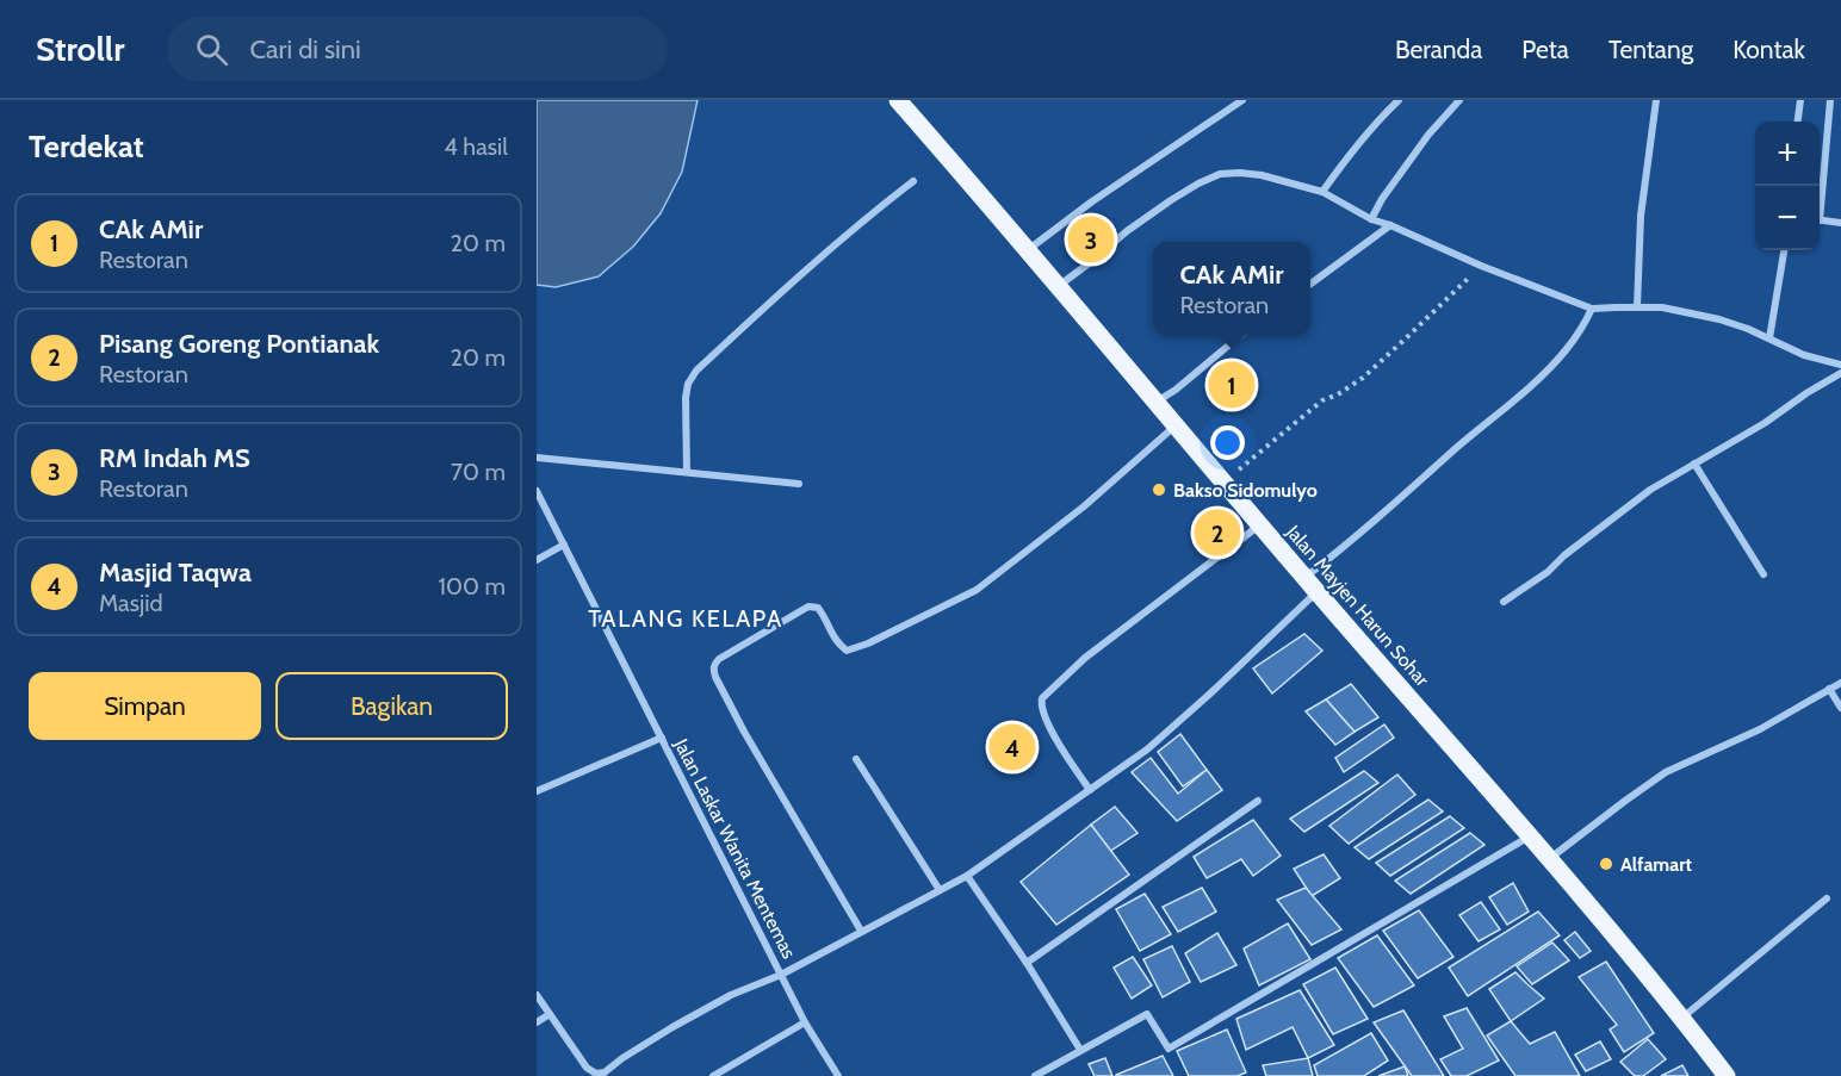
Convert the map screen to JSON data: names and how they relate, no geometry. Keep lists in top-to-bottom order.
{
  "streets": {
    "main road": ["Jalan Mayjen Harun Sohar"],
    "street": ["Jalan Laskar Wanita Mentemas"]
  },
  "crossings": [
    ["Jalan Mayjen Harun Sohar", "Jalan Laskar Wanita Mentemas"]
  ],
  "districts": ["TALANG KELAPA"],
  "places": ["Bakso Sidomulyo", "Alfamart"],
  "page": {
    "header": "Strollr",
    "search": "Cari di sini",
    "nav": [
      "Beranda",
      "Peta",
      "Tentang",
      "Kontak"
    ],
    "heading": ["Terdekat", "4 hasil"],
    "map_buttons": ["+", "−"],
    "list": [
      {
        "mark": "1",
        "name": "CAk AMir",
        "note": "Restoran",
        "value": "20 m"
      },
      {
        "mark": "2",
        "name": "Pisang Goreng Pontianak",
        "note": "Restoran",
        "value": "20 m"
      },
      {
        "mark": "3",
        "name": "RM Indah MS",
        "note": "Restoran",
        "value": "70 m"
      },
      {
        "mark": "4",
        "name": "Masjid Taqwa",
        "note": "Masjid",
        "value": "100 m"
      }
    ],
    "pins": [
      "3",
      "1",
      "2",
      "4"
    ],
    "popup": ["CAk AMir", "Restoran"],
    "buttons": ["Simpan", "Bagikan"]
  }
}
